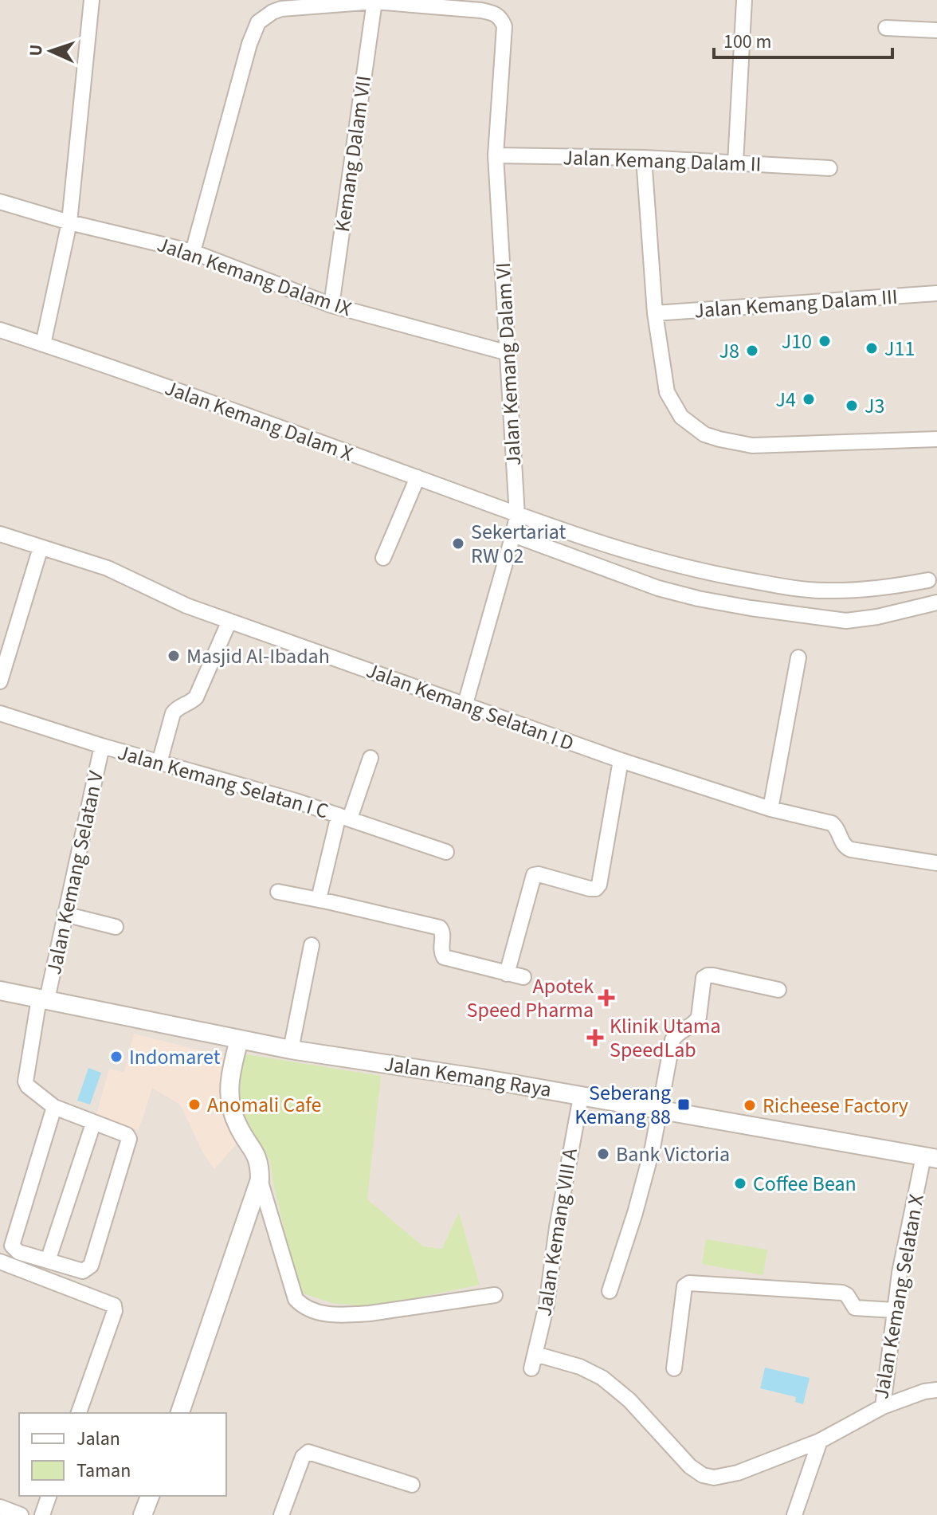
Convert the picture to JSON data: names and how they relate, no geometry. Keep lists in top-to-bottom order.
{
  "streets": {
    "street": [
      "Kemang Dalam VII",
      "Jalan Kemang Dalam II",
      "Jalan Kemang Dalam IX",
      "Jalan Kemang Dalam III",
      "Jalan Kemang Dalam VI",
      "Jalan Kemang Dalam X",
      "Jalan Kemang Selatan I D",
      "Jalan Kemang Selatan I C",
      "Jalan Kemang Selatan V",
      "Jalan Kemang Raya",
      "Jalan Kemang VIII A",
      "Jalan Kemang Selatan X"
    ]
  },
  "crossings": [
    ["Kemang Dalam VII", "Jalan Kemang Dalam IX"],
    ["Kemang Dalam VII", "Jalan Kemang Dalam VI"],
    ["Jalan Kemang Dalam II", "Jalan Kemang Dalam VI"],
    ["Jalan Kemang Dalam IX", "Jalan Kemang Dalam VI"],
    ["Jalan Kemang Dalam VI", "Jalan Kemang Dalam X"],
    ["Jalan Kemang Dalam VI", "Jalan Kemang Selatan I D"],
    ["Jalan Kemang Selatan I C", "Jalan Kemang Selatan V"],
    ["Jalan Kemang Selatan V", "Jalan Kemang Raya"],
    ["Jalan Kemang Raya", "Jalan Kemang VIII A"],
    ["Jalan Kemang Raya", "Jalan Kemang Selatan X"],
    ["Jalan Kemang VIII A", "Jalan Kemang Selatan X"]
  ],
  "places": {
    "other": [
      "J10",
      "J11",
      "J8",
      "J4",
      "J3",
      "Sekertariat RW 02",
      "Masjid Al-Ibadah",
      "Indomaret",
      "Anomali Cafe",
      "Richeese Factory",
      "Bank Victoria",
      "Coffee Bean"
    ],
    "health": ["Apotek Speed Pharma", "Klinik Utama SpeedLab"],
    "transit": ["Seberang Kemang 88"]
  },
  "legend": ["Jalan", "Taman"],
  "scale_bar": "100 m",
  "north": "left"
}
